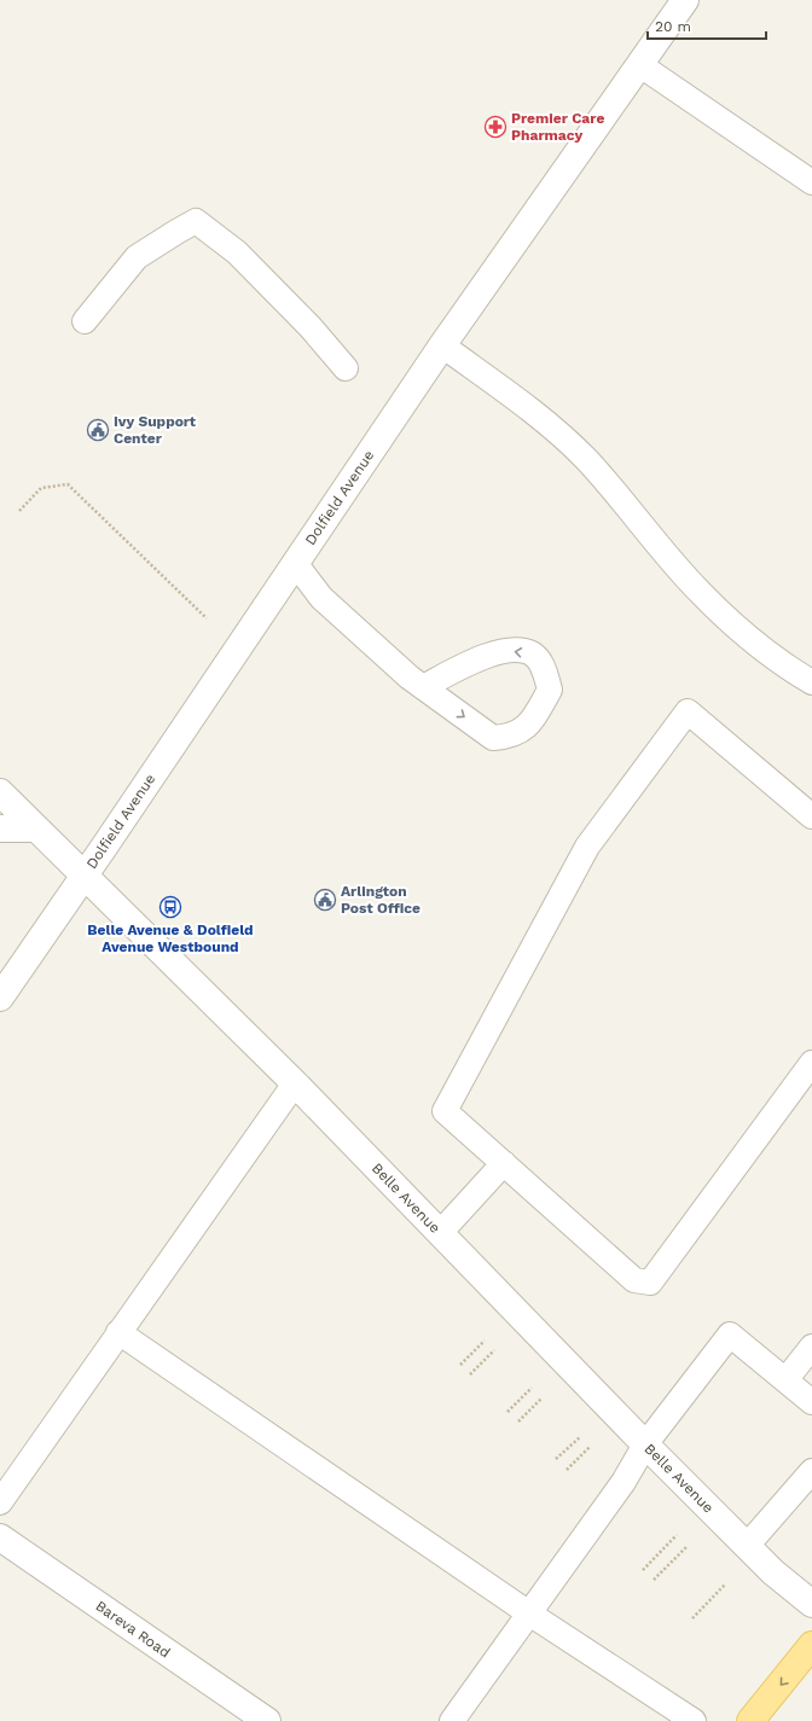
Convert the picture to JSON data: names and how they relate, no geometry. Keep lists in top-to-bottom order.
{
  "streets": {
    "street": ["Dolfield Avenue", "Belle Avenue", "Bareva Road"]
  },
  "crossings": [
    ["Dolfield Avenue", "Belle Avenue"]
  ],
  "places": {
    "pharmacy": ["Premier Care Pharmacy"],
    "public building": ["Ivy Support Center", "Arlington Post Office"],
    "bus stop": ["Belle Avenue & Dolfield Avenue Westbound"]
  },
  "scale_bar": "20 m"
}
